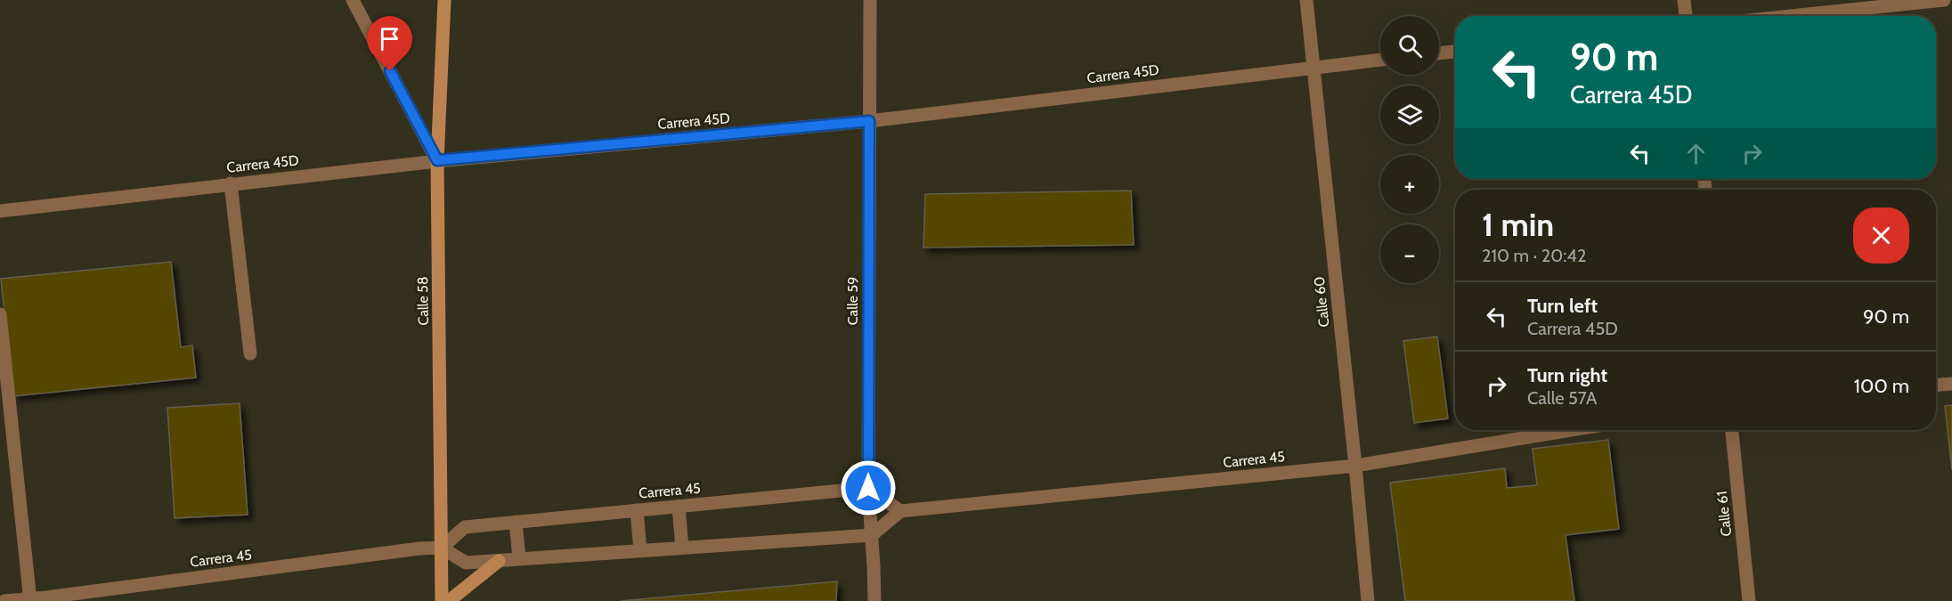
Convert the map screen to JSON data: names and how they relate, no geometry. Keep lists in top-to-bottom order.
{
  "streets": {
    "main road": ["Calle 58"],
    "street": [
      "Carrera 45D",
      "Calle 59",
      "Calle 60",
      "Carrera 45",
      "Calle 61"
    ]
  },
  "crossings": [
    ["Carrera 45D", "Calle 58"],
    ["Carrera 45D", "Calle 59"],
    ["Carrera 45D", "Calle 60"],
    ["Calle 58", "Carrera 45"],
    ["Calle 59", "Carrera 45"],
    ["Calle 60", "Carrera 45"]
  ],
  "page": {
    "map_buttons": ["+", "−"],
    "turn": ["90 m", "Carrera 45D"],
    "heading": ["1 min", "210 m · 20:42"],
    "list": [
      {
        "name": "Turn left",
        "note": "Carrera 45D",
        "value": "90 m"
      },
      {
        "name": "Turn right",
        "note": "Calle 57A",
        "value": "100 m"
      }
    ]
  }
}
